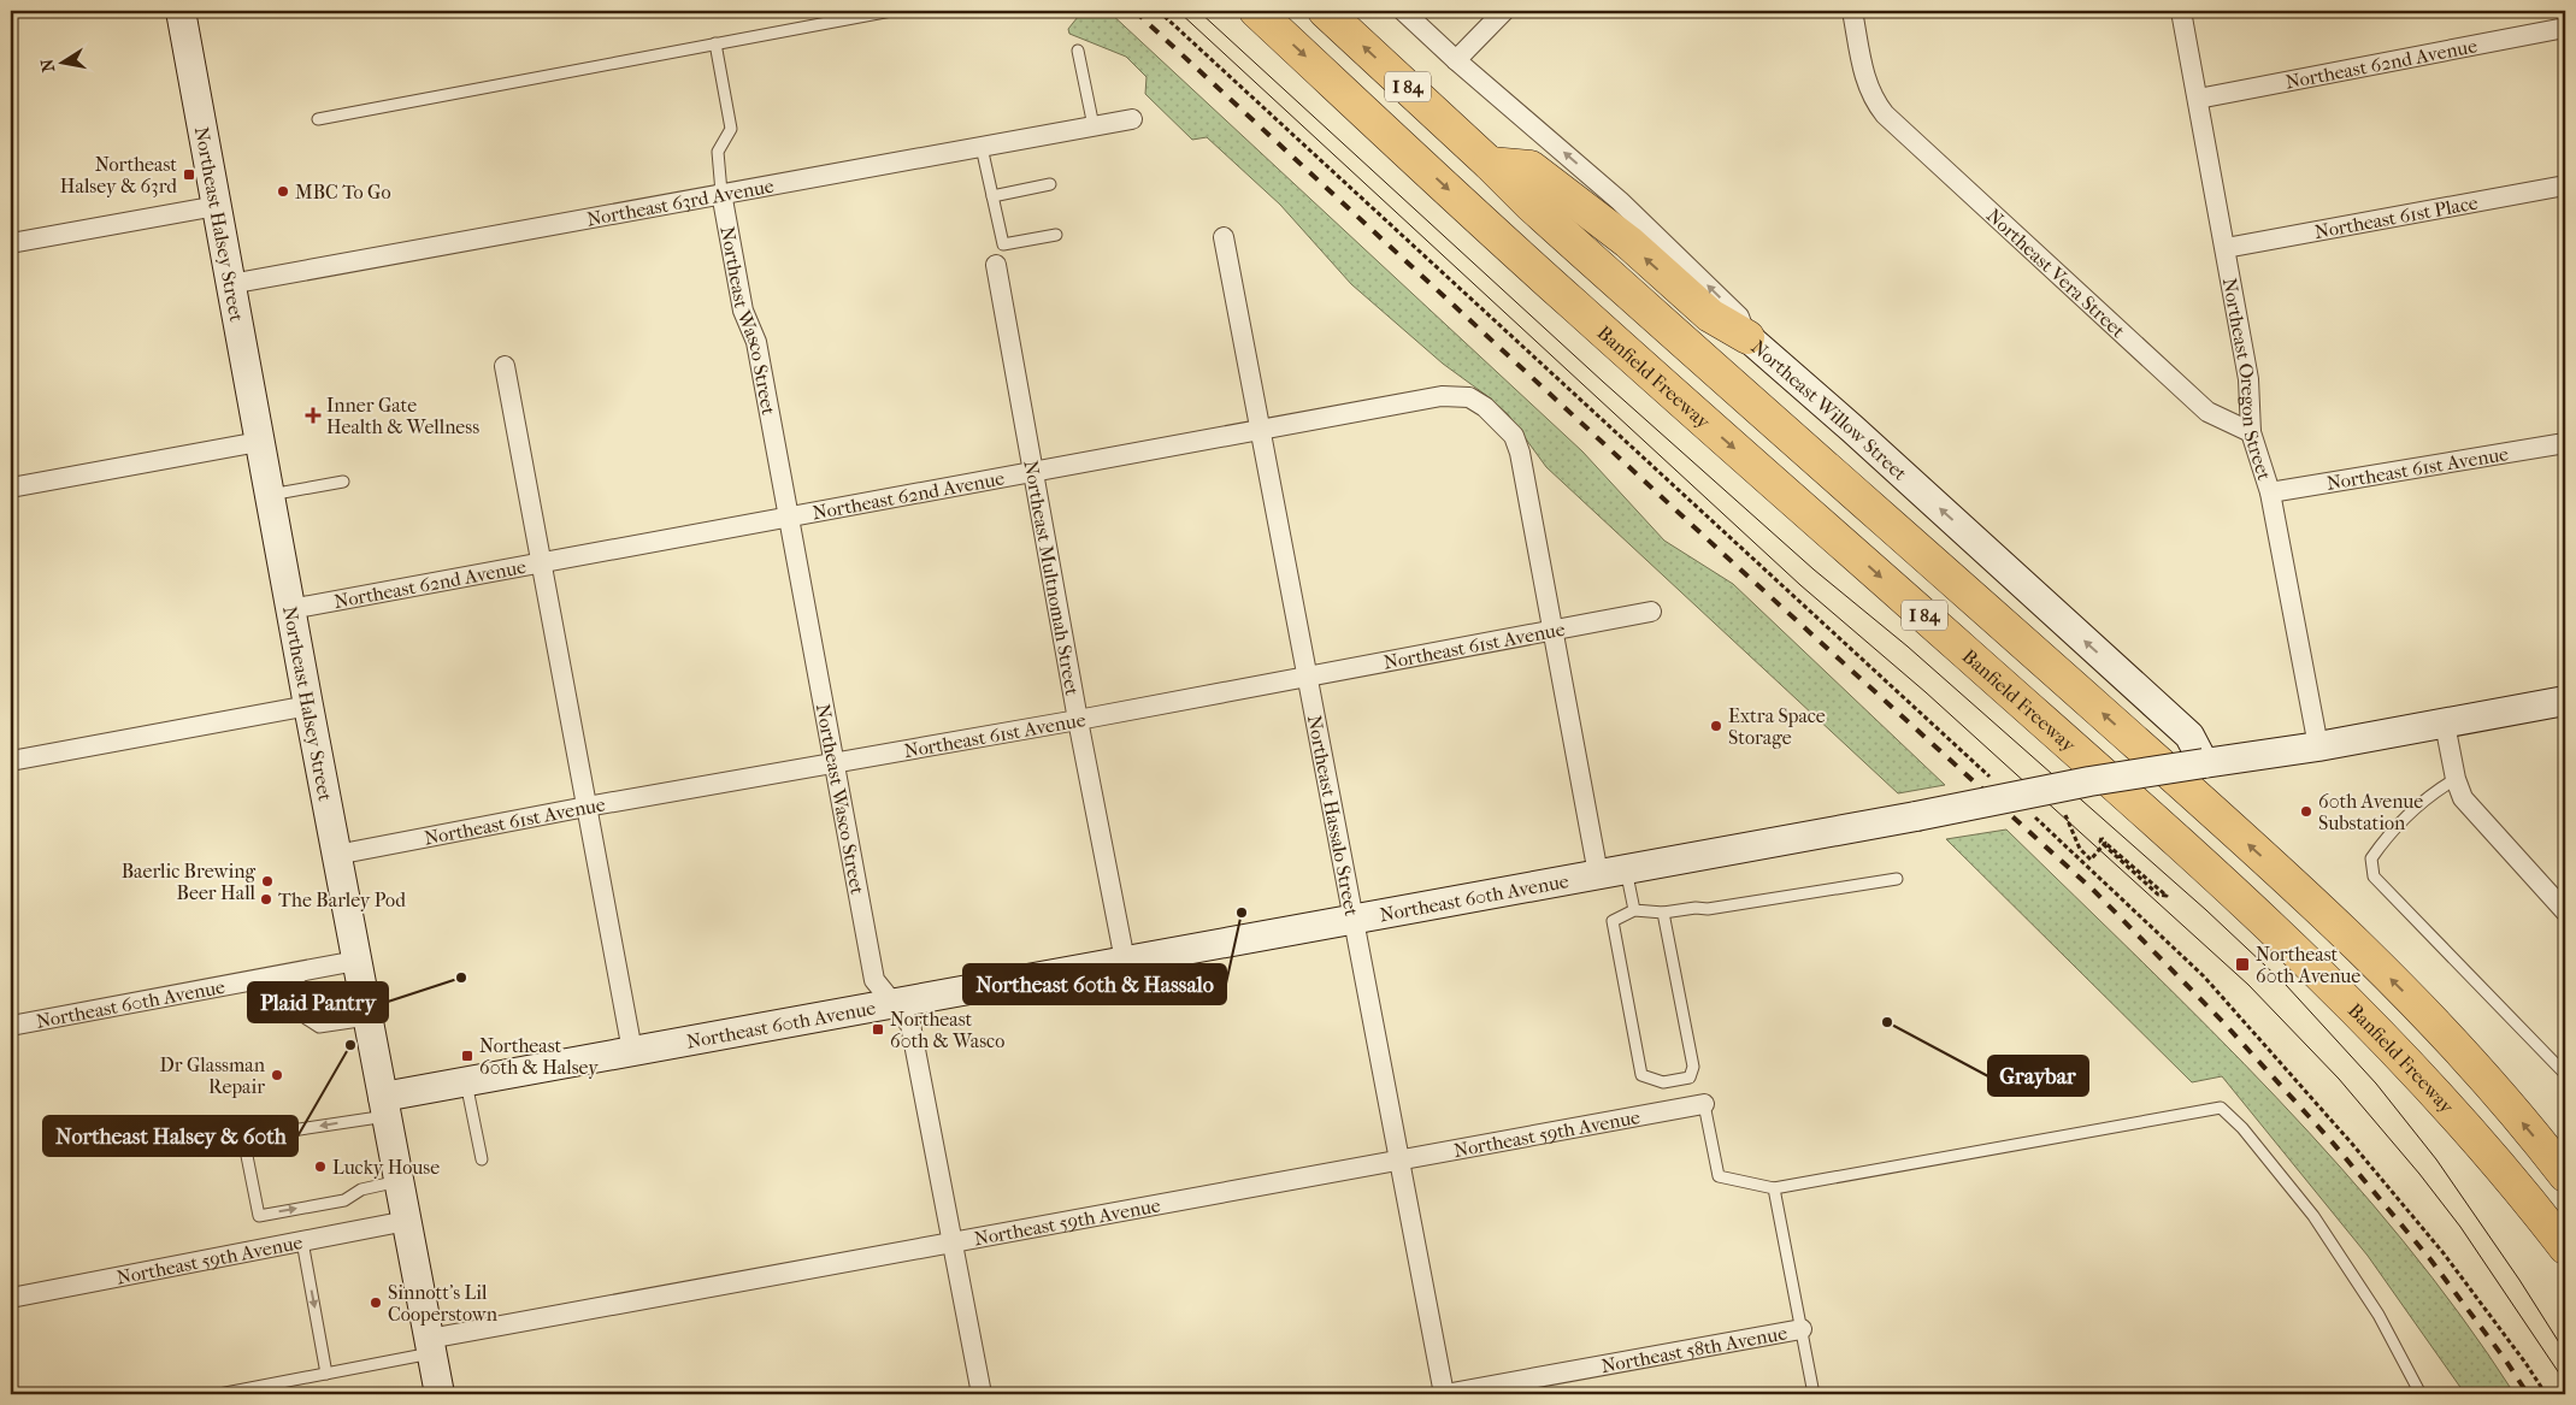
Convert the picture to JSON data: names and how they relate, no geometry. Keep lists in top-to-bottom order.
{
  "streets": {
    "highway": ["I 84", "Banfield Freeway"],
    "main road": ["Northeast Halsey Street", "Northeast Willow Street", "Northeast 60th Avenue"],
    "street": [
      "Northeast 62nd Avenue",
      "Northeast 63rd Avenue",
      "Northeast 61st Place",
      "Northeast Vera Street",
      "Northeast Wasco Street",
      "Northeast Oregon Street",
      "Northeast 61st Avenue",
      "Northeast Multnomah Street",
      "Northeast Hassalo Street",
      "Northeast 59th Avenue",
      "Northeast 58th Avenue"
    ]
  },
  "crossings": [
    ["Northeast 62nd Avenue", "Northeast Halsey Street"],
    ["Northeast 62nd Avenue", "Northeast Wasco Street"],
    ["Northeast 62nd Avenue", "Northeast Oregon Street"],
    ["Northeast 62nd Avenue", "Northeast 61st Avenue"],
    ["Northeast 62nd Avenue", "Northeast Multnomah Street"],
    ["Northeast 62nd Avenue", "Northeast Hassalo Street"],
    ["Northeast 63rd Avenue", "Northeast Halsey Street"],
    ["Northeast 63rd Avenue", "Northeast Wasco Street"],
    ["Northeast 61st Place", "Northeast Oregon Street"],
    ["Northeast Halsey Street", "Northeast 61st Avenue"],
    ["Northeast Halsey Street", "Northeast 60th Avenue"],
    ["Northeast Halsey Street", "Northeast 59th Avenue"],
    ["Northeast Vera Street", "Northeast Oregon Street"],
    ["Northeast Wasco Street", "Northeast 61st Avenue"],
    ["Northeast Wasco Street", "Northeast 60th Avenue"],
    ["Northeast Wasco Street", "Northeast 59th Avenue"],
    ["Northeast Oregon Street", "Northeast 61st Avenue"],
    ["Northeast Oregon Street", "Northeast 60th Avenue"],
    ["Northeast Willow Street", "Northeast 60th Avenue"],
    ["Northeast 61st Avenue", "Northeast Multnomah Street"],
    ["Northeast 61st Avenue", "Northeast Hassalo Street"],
    ["Northeast Multnomah Street", "Northeast 60th Avenue"],
    ["Northeast Hassalo Street", "Northeast 60th Avenue"],
    ["Northeast Hassalo Street", "Northeast 59th Avenue"],
    ["Northeast Hassalo Street", "Northeast 58th Avenue"]
  ],
  "one_way": ["Northeast Willow Street"],
  "places": {
    "transit": [
      "Northeast Halsey & 63rd",
      "Northeast 60th Avenue",
      "Northeast 60th & Wasco",
      "Northeast 60th & Halsey"
    ],
    "other": [
      "MBC To Go",
      "Extra Space Storage",
      "60th Avenue Substation",
      "Baerlic Brewing Beer Hall",
      "The Barley Pod",
      "Northeast 60th & Hassalo",
      "Plaid Pantry",
      "Graybar",
      "Northeast Halsey & 60th",
      "Dr Glassman Repair",
      "Lucky House",
      "Sinnott's Lil Cooperstown"
    ],
    "health": ["Inner Gate Health & Wellness"]
  },
  "north": "left"
}
